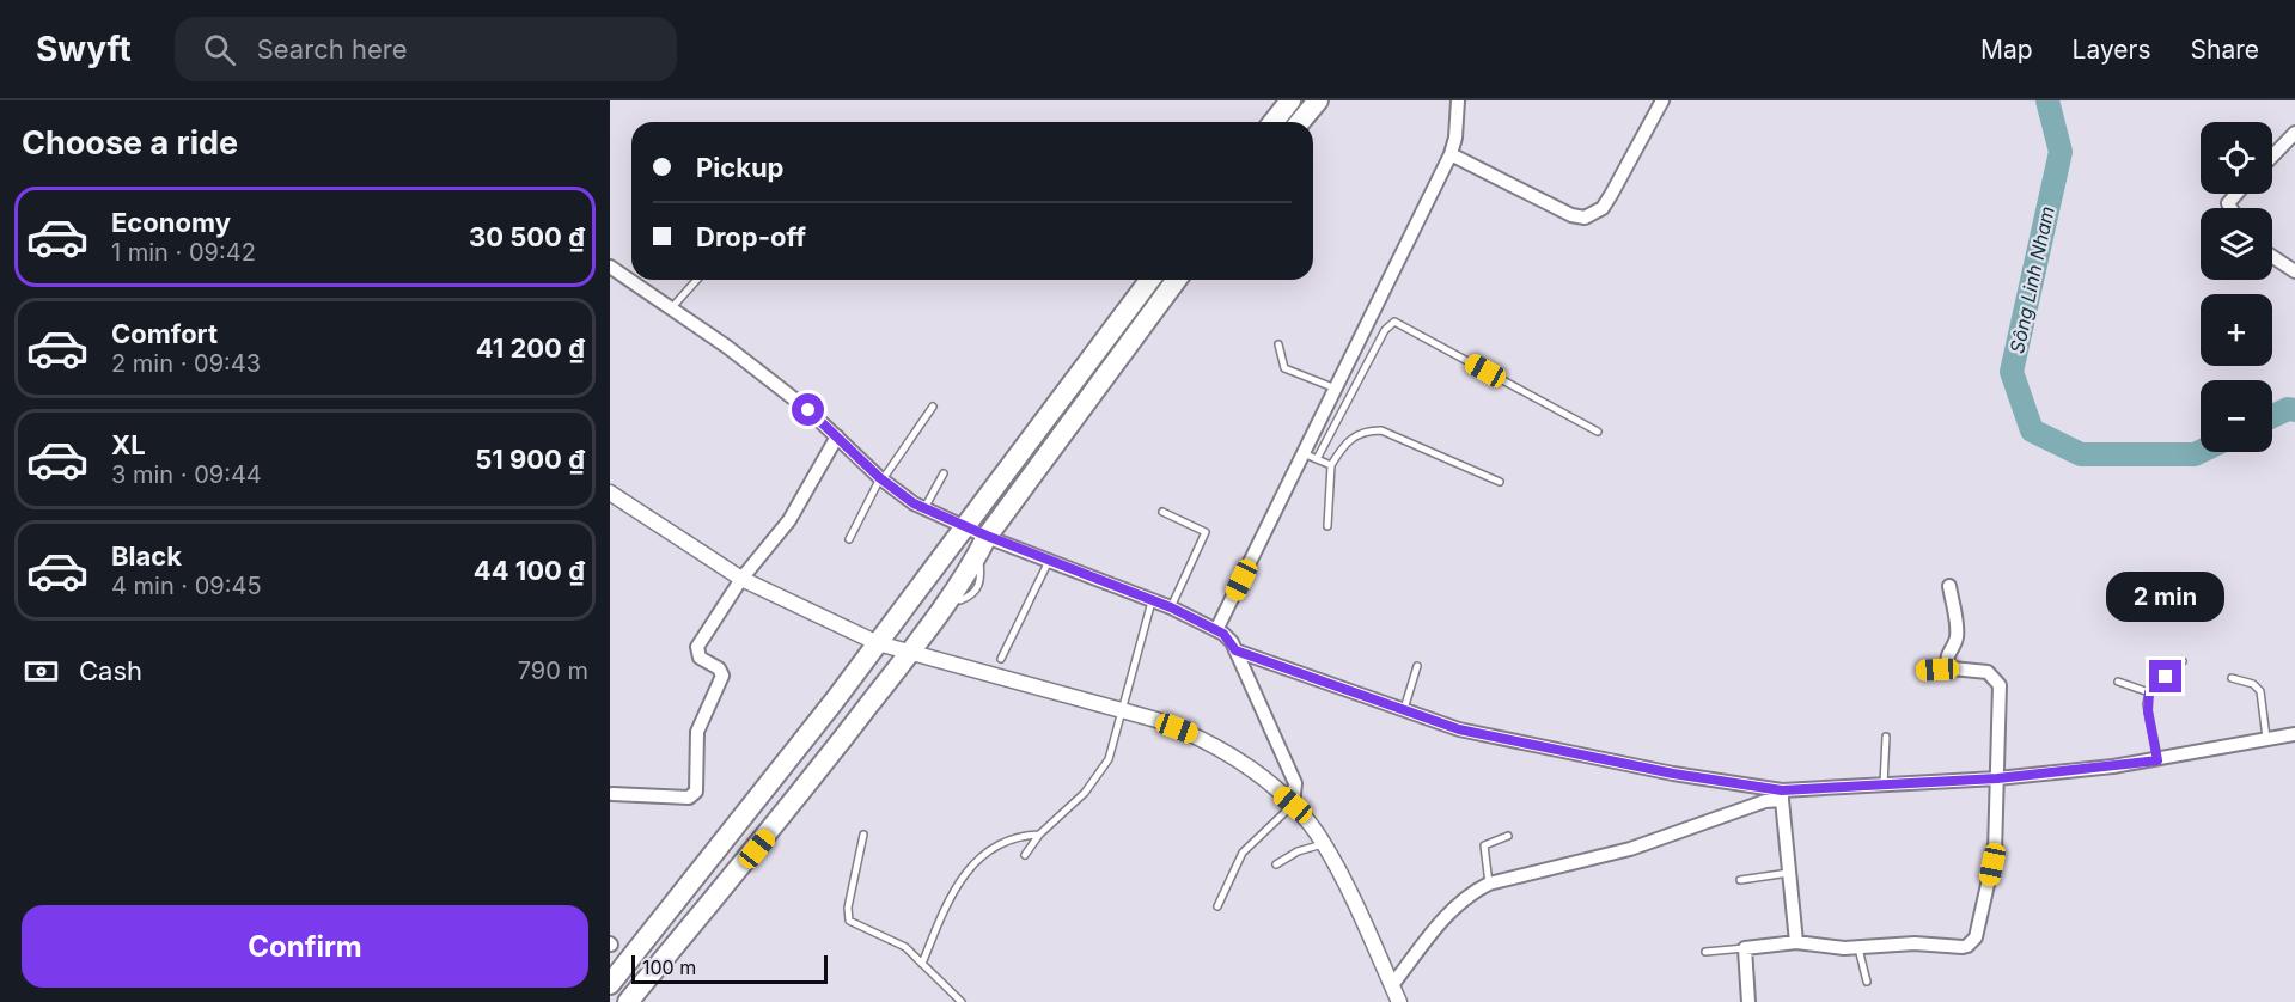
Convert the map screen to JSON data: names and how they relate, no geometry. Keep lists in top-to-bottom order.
{
  "water": ["Sông Linh Nham"],
  "scale_bar": "100 m",
  "page": {
    "header": "Swyft",
    "search": "Search here",
    "nav": ["Map", "Layers", "Share"],
    "heading": "Choose a ride",
    "map_buttons": ["+", "−"],
    "banner": ["Pickup", "Drop-off"],
    "list": [
      {
        "name": "Economy",
        "note": "1 min · 09:42",
        "value": "30 500 ₫"
      },
      {
        "name": "Comfort",
        "note": "2 min · 09:43",
        "value": "41 200 ₫"
      },
      {
        "name": "XL",
        "note": "3 min · 09:44",
        "value": "51 900 ₫"
      },
      {
        "name": "Black",
        "note": "4 min · 09:45",
        "value": "44 100 ₫"
      }
    ],
    "bubble": "2 min",
    "pay": ["Cash", "790 m"],
    "buttons": "Confirm",
    "scale": "100 m"
  }
}
